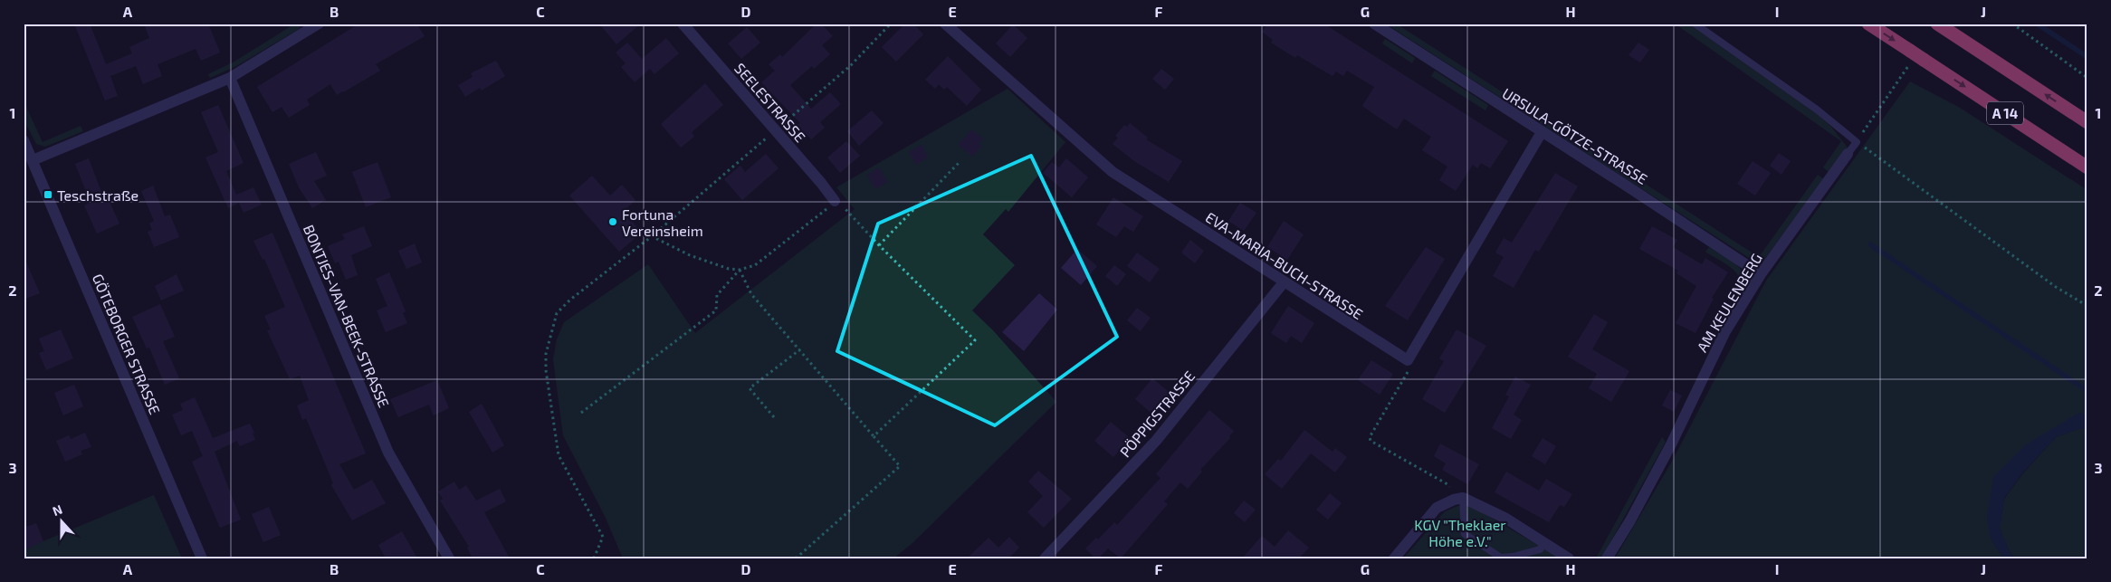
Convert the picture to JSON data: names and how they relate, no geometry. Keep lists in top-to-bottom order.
{
  "streets": {
    "highway": ["A 14"],
    "street": [
      "SEELESTRASSE",
      "URSULA-GÖTZE-STRASSE",
      "EVA-MARIA-BUCH-STRASSE",
      "AM KEULENBERG",
      "BONTJES-VAN-BEEK-STRASSE",
      "GÖTEBORGER STRASSE",
      "PÖPPIGSTRASSE"
    ]
  },
  "crossings": [
    ["URSULA-GÖTZE-STRASSE", "AM KEULENBERG"],
    ["EVA-MARIA-BUCH-STRASSE", "PÖPPIGSTRASSE"]
  ],
  "parks": ["KGV \"Theklaer Höhe e.V.\""],
  "places": {
    "transit": ["Teschstraße"],
    "other": ["Fortuna Vereinsheim"]
  },
  "north": "top",
  "grid": {
    "columns": [
      "A",
      "B",
      "C",
      "D",
      "E",
      "F",
      "G",
      "H",
      "I",
      "J"
    ],
    "rows": ["1", "2", "3"]
  }
}
